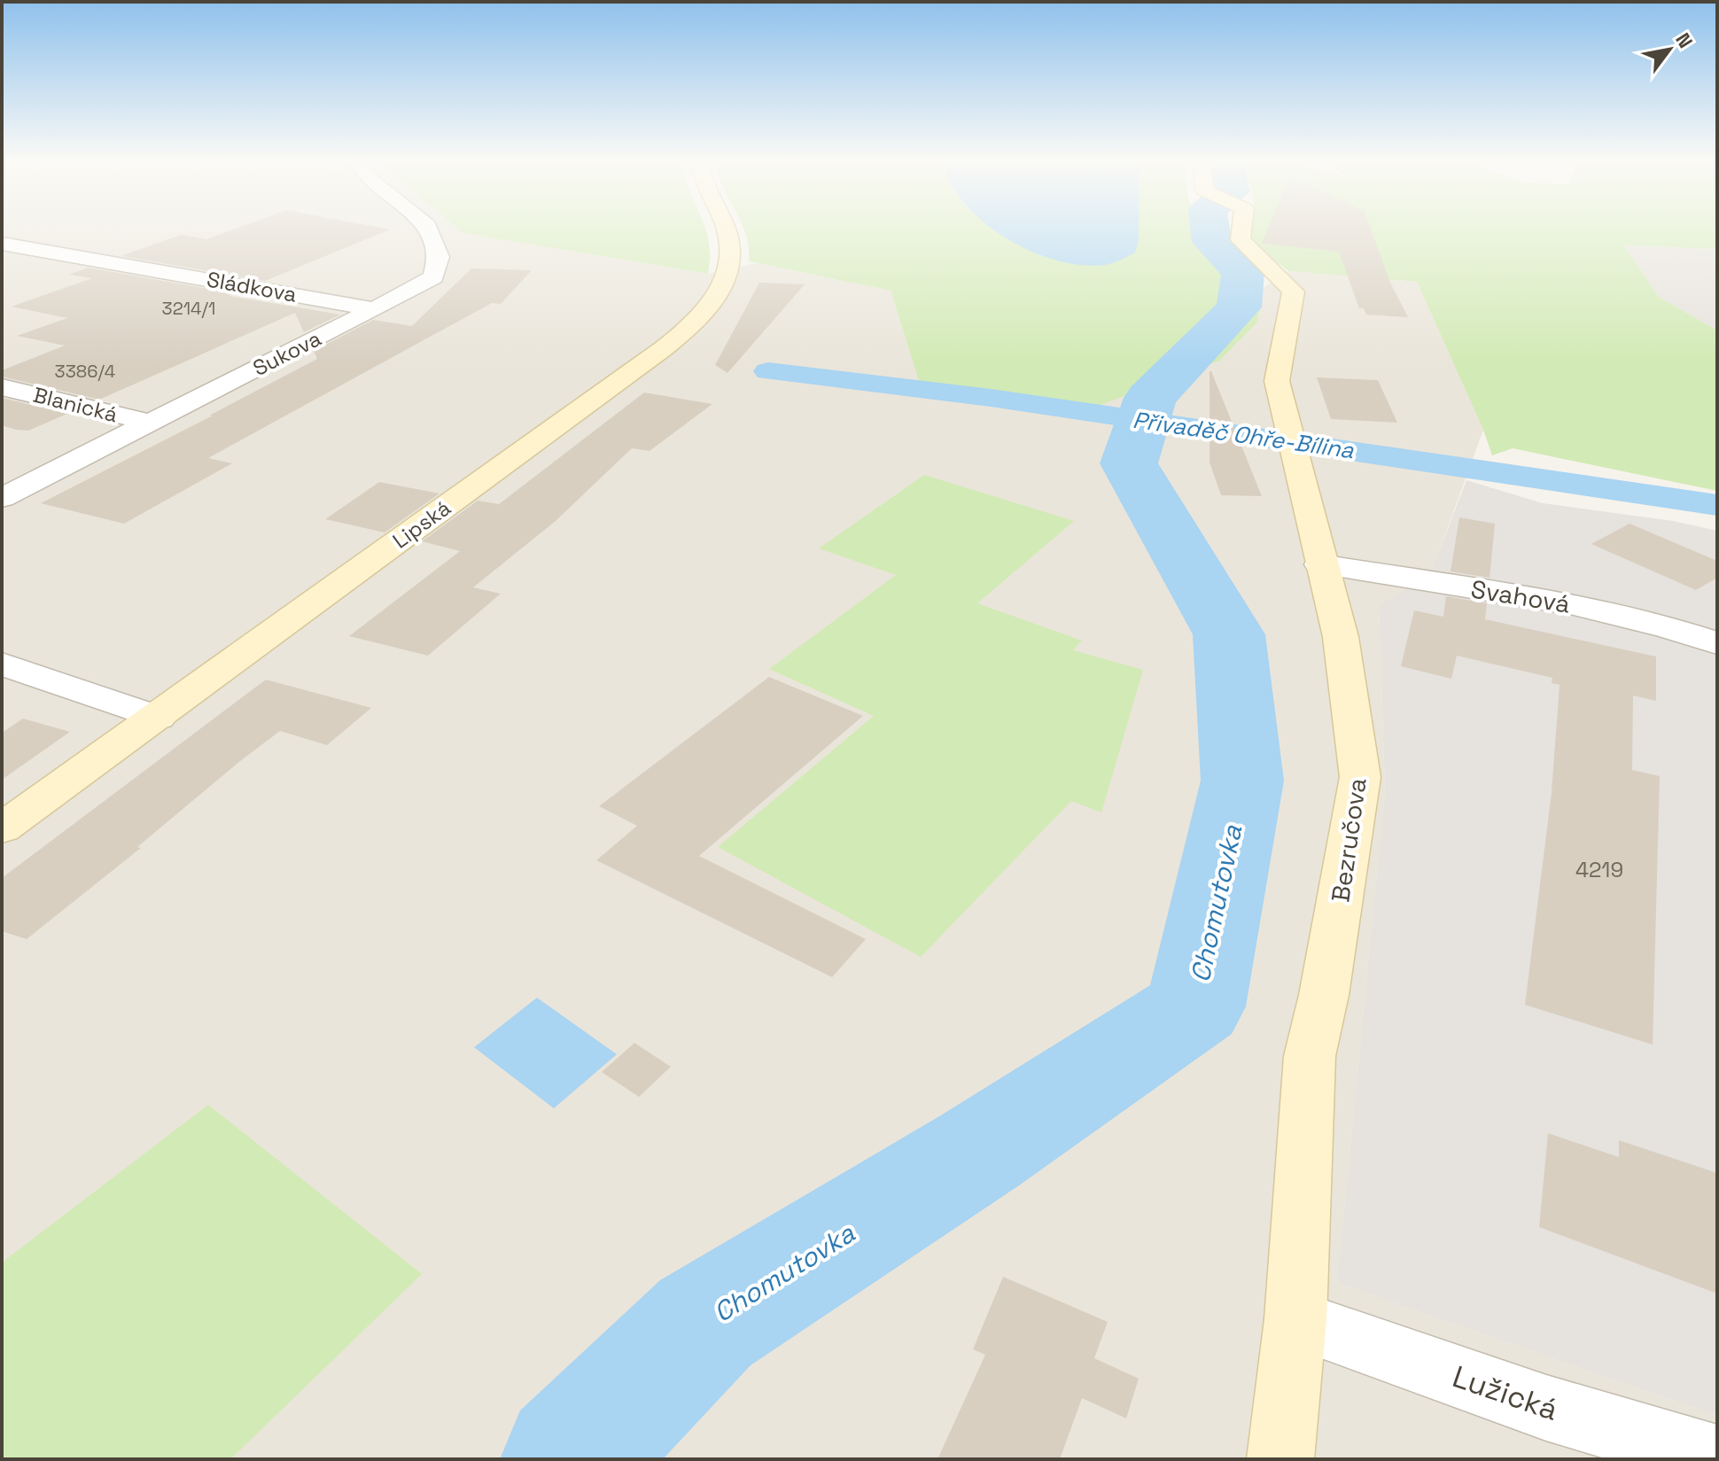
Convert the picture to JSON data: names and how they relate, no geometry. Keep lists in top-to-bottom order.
{
  "streets": {
    "street": [
      "Sládkova",
      "Sukova",
      "Blanická",
      "Lipská",
      "Svahová",
      "Bezručova",
      "Lužická"
    ]
  },
  "crossings": [
    ["Sládkova", "Sukova"],
    ["Sukova", "Blanická"],
    ["Svahová", "Bezručova"],
    ["Bezručova", "Lužická"]
  ],
  "water": ["Přivaděč Ohře-Bílina", "Chomutovka"],
  "house_numbers": ["3214/1", "3386/4", "4219"],
  "north": "top right"
}
